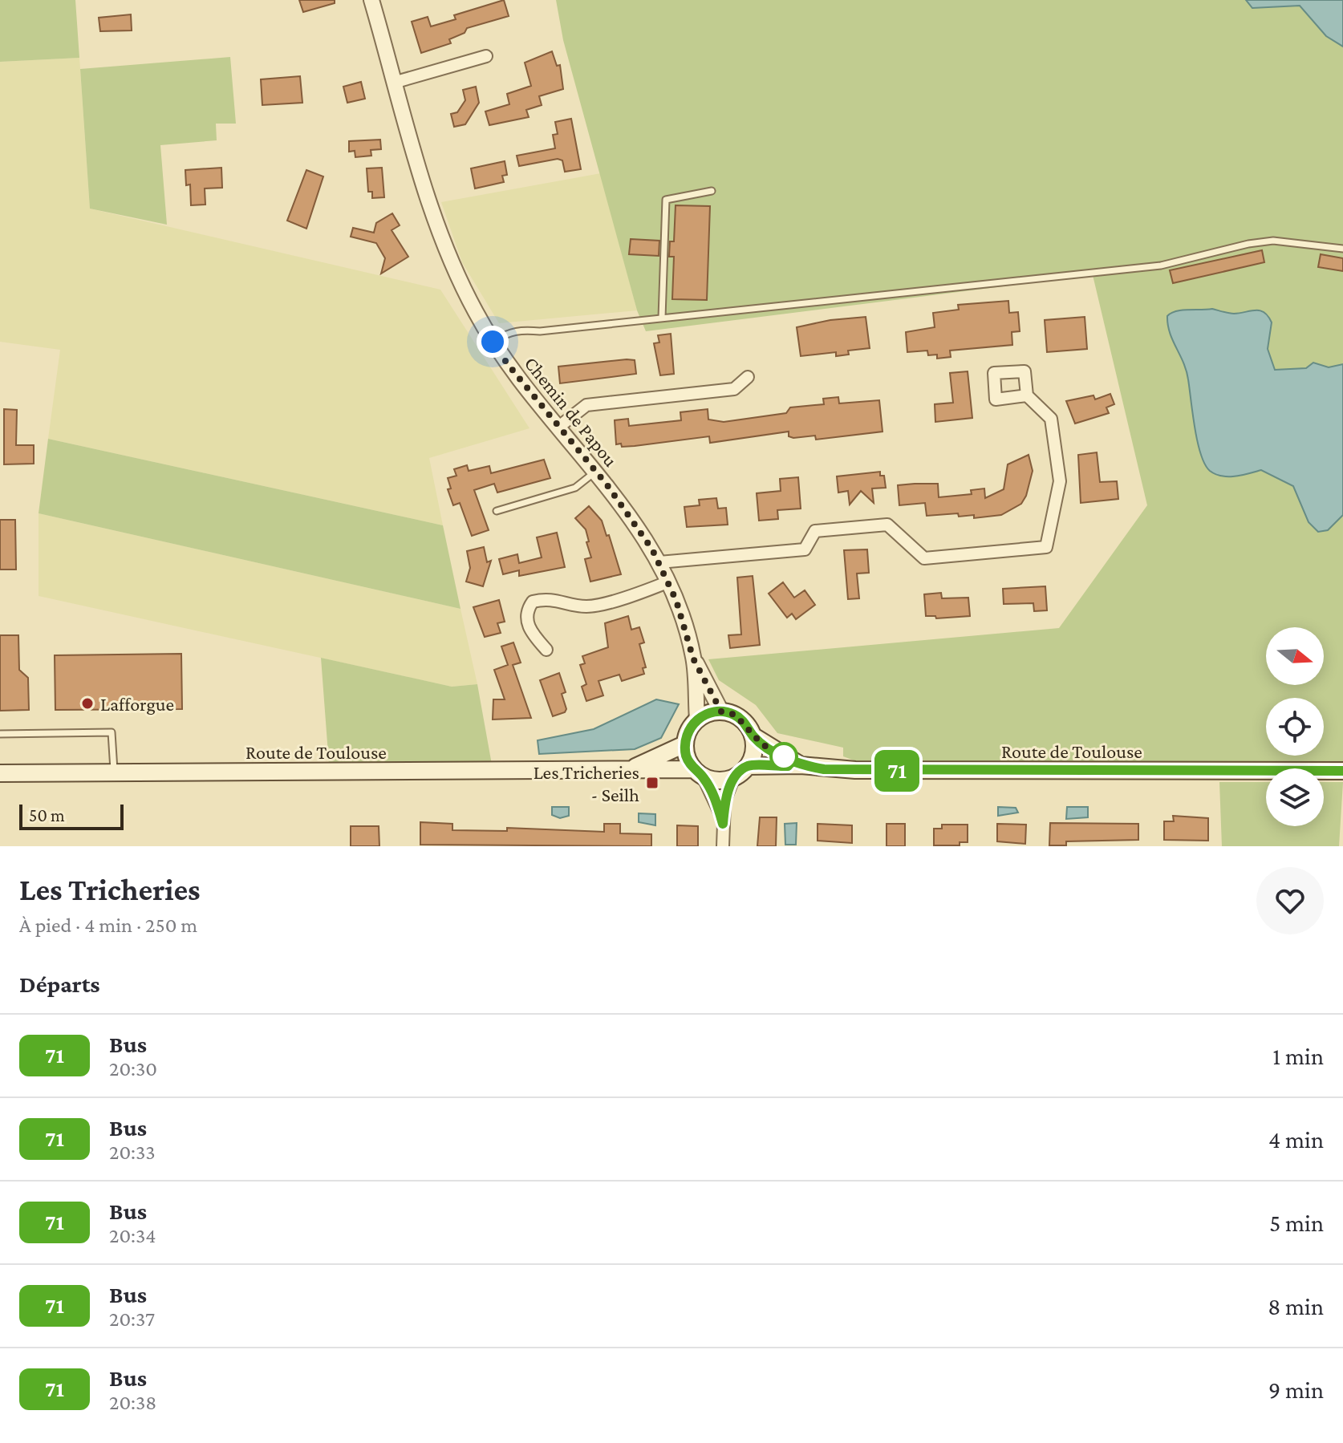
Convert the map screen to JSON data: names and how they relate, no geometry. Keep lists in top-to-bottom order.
{
  "streets": {
    "main road": ["Route de Toulouse"],
    "street": ["Chemin de Papou"]
  },
  "crossings": [
    ["Chemin de Papou", "Route de Toulouse"]
  ],
  "places": {
    "other": ["Lafforgue"],
    "transit": ["Les Tricheries - Seilh"]
  },
  "lines": ["bus line 71"],
  "scale_bar": "50 m",
  "north": "right",
  "page": {
    "on_map": "71",
    "scale": "50 m",
    "heading": [
      ["Les Tricheries", "À pied · 4 min · 250 m"],
      "Départs"
    ],
    "list": [
      {
        "mark": "71",
        "name": "Bus",
        "note": "20:30",
        "value": "1 min"
      },
      {
        "mark": "71",
        "name": "Bus",
        "note": "20:33",
        "value": "4 min"
      },
      {
        "mark": "71",
        "name": "Bus",
        "note": "20:34",
        "value": "5 min"
      },
      {
        "mark": "71",
        "name": "Bus",
        "note": "20:37",
        "value": "8 min"
      },
      {
        "mark": "71",
        "name": "Bus",
        "note": "20:38",
        "value": "9 min"
      }
    ]
  }
}
